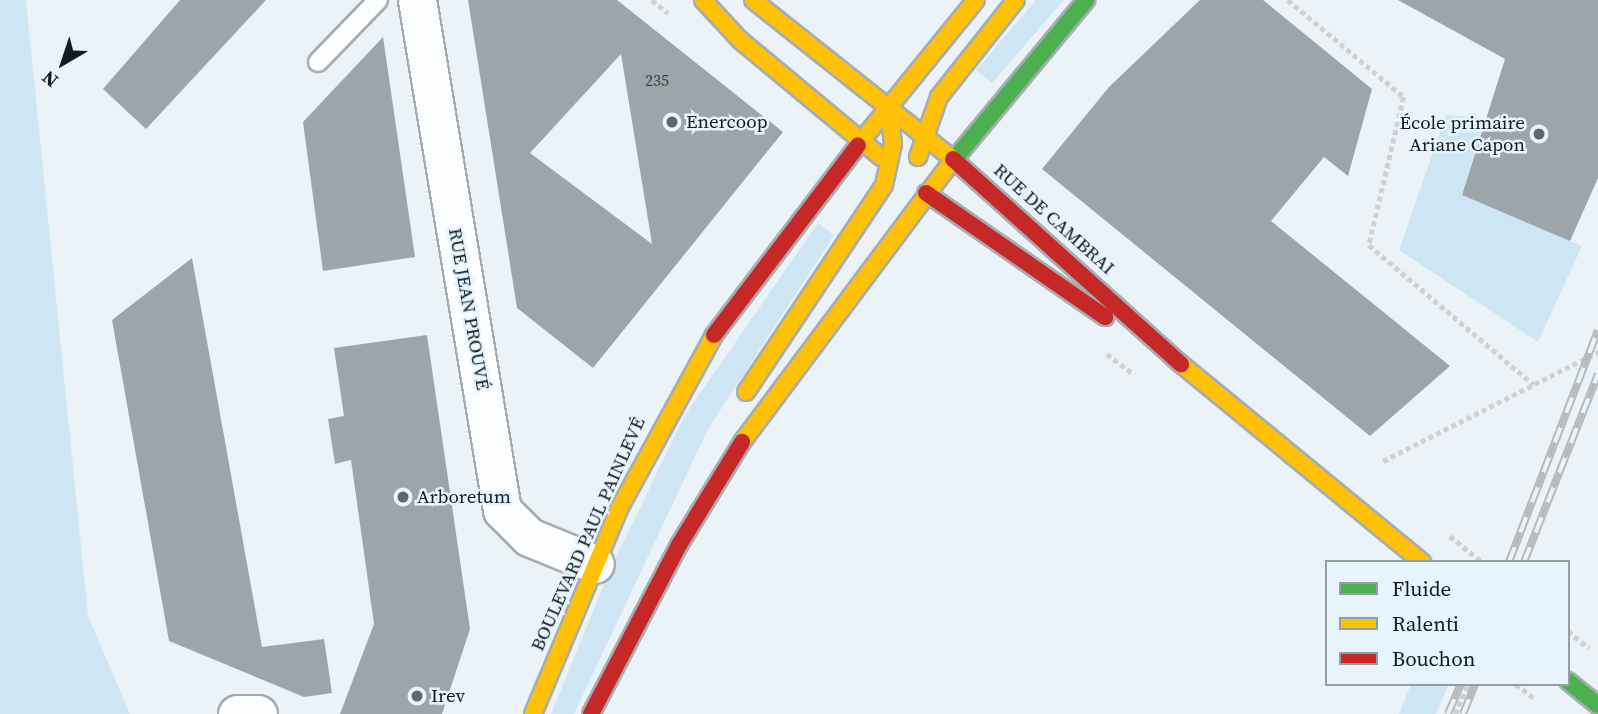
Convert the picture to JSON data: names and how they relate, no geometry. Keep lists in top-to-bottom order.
{
  "streets": {
    "main road": ["RUE DE CAMBRAI", "BOULEVARD PAUL PAINLEVÉ"],
    "street": ["RUE JEAN PROUVÉ"]
  },
  "crossings": [
    ["RUE DE CAMBRAI", "BOULEVARD PAUL PAINLEVÉ"],
    ["RUE JEAN PROUVÉ", "BOULEVARD PAUL PAINLEVÉ"]
  ],
  "places": [
    "Enercoop",
    "École primaire Ariane Capon",
    "Arboretum",
    "Irev"
  ],
  "house_numbers": ["235"],
  "legend": ["Fluide", "Ralenti", "Bouchon"],
  "north": "bottom left"
}
